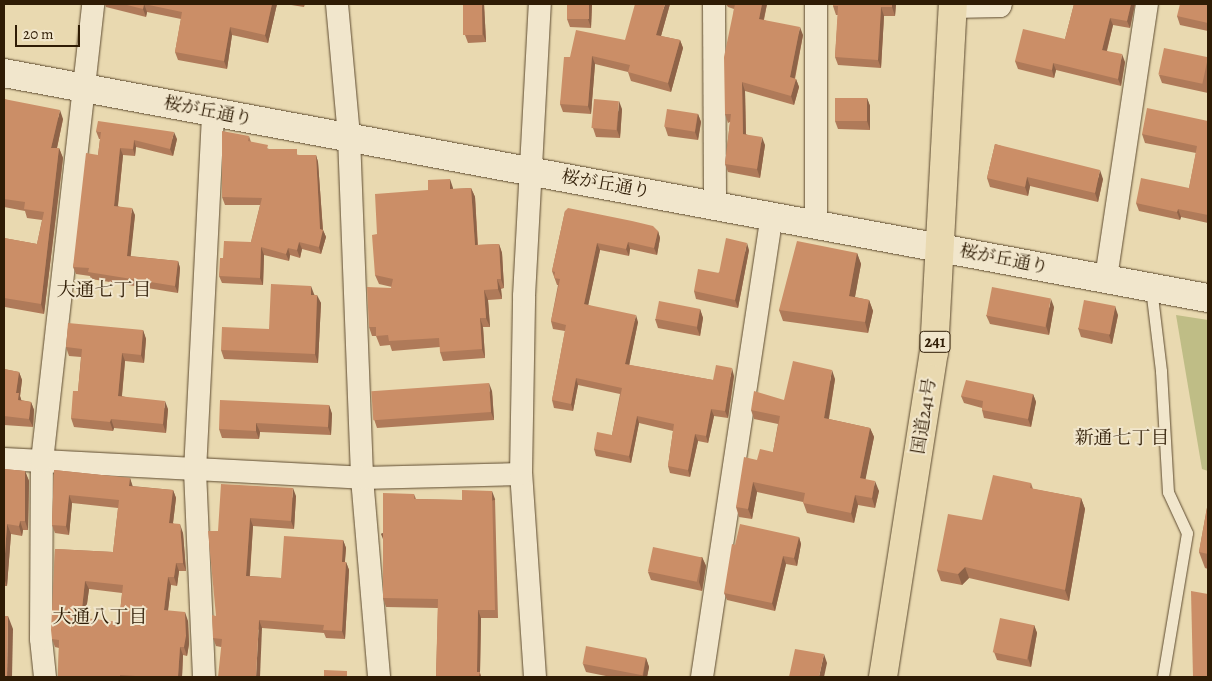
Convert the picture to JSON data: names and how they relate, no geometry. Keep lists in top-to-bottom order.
{
  "streets": {
    "highway": ["241", "国道241号"],
    "street": ["桜が丘通り"]
  },
  "crossings": [
    ["桜が丘通り", "国道241号"]
  ],
  "districts": ["大通七丁目", "新通七丁目", "大通八丁目"],
  "scale_bar": "20 m"
}
